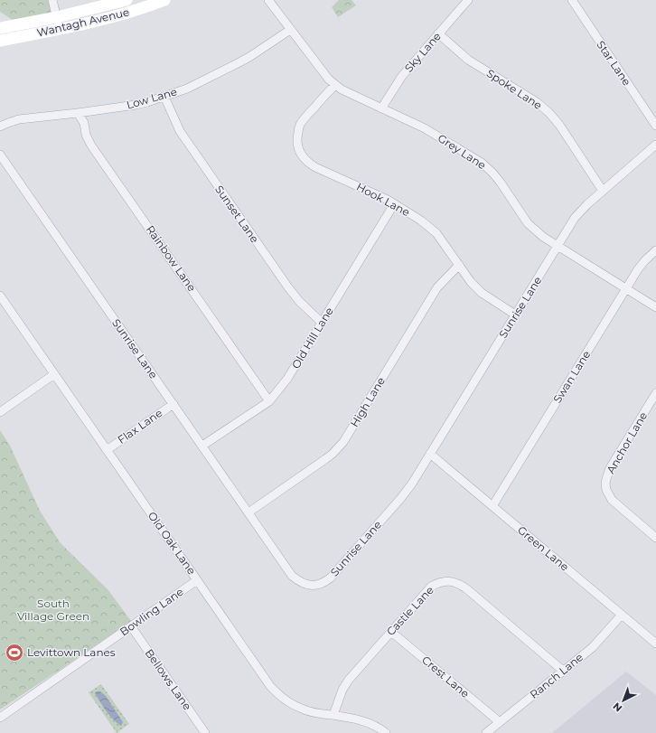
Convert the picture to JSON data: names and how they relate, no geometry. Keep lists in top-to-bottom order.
{
  "streets": {
    "main road": ["Wantagh Avenue"],
    "street": [
      "Sky Lane",
      "Star Lane",
      "Spoke Lane",
      "Low Lane",
      "Grey Lane",
      "Hook Lane",
      "Sunset Lane",
      "Rainbow Lane",
      "Sunrise Lane",
      "Old Hill Lane",
      "Swan Lane",
      "High Lane",
      "Flax Lane",
      "Anchor Lane",
      "Old Oak Lane",
      "Green Lane",
      "Castle Lane",
      "Bowling Lane",
      "Ranch Lane",
      "Crest Lane",
      "Bellows Lane"
    ]
  },
  "crossings": [
    ["Sky Lane", "Spoke Lane"],
    ["Sky Lane", "Grey Lane"],
    ["Spoke Lane", "Sunrise Lane"],
    ["Low Lane", "Grey Lane"],
    ["Low Lane", "Sunset Lane"],
    ["Low Lane", "Rainbow Lane"],
    ["Grey Lane", "Hook Lane"],
    ["Grey Lane", "Sunrise Lane"],
    ["Grey Lane", "Swan Lane"],
    ["Hook Lane", "Sunrise Lane"],
    ["Hook Lane", "Old Hill Lane"],
    ["Hook Lane", "High Lane"],
    ["Sunset Lane", "Old Hill Lane"],
    ["Rainbow Lane", "Old Hill Lane"],
    ["Sunrise Lane", "Old Hill Lane"],
    ["Sunrise Lane", "High Lane"],
    ["Sunrise Lane", "Flax Lane"],
    ["Sunrise Lane", "Green Lane"],
    ["Swan Lane", "Green Lane"],
    ["Flax Lane", "Old Oak Lane"],
    ["Old Oak Lane", "Castle Lane"],
    ["Old Oak Lane", "Bowling Lane"],
    ["Green Lane", "Ranch Lane"],
    ["Castle Lane", "Ranch Lane"],
    ["Castle Lane", "Crest Lane"],
    ["Bowling Lane", "Bellows Lane"],
    ["Ranch Lane", "Crest Lane"]
  ],
  "parks": ["South Village Green"],
  "places": {
    "sports": ["Levittown Lanes"]
  },
  "north": "bottom left"
}
